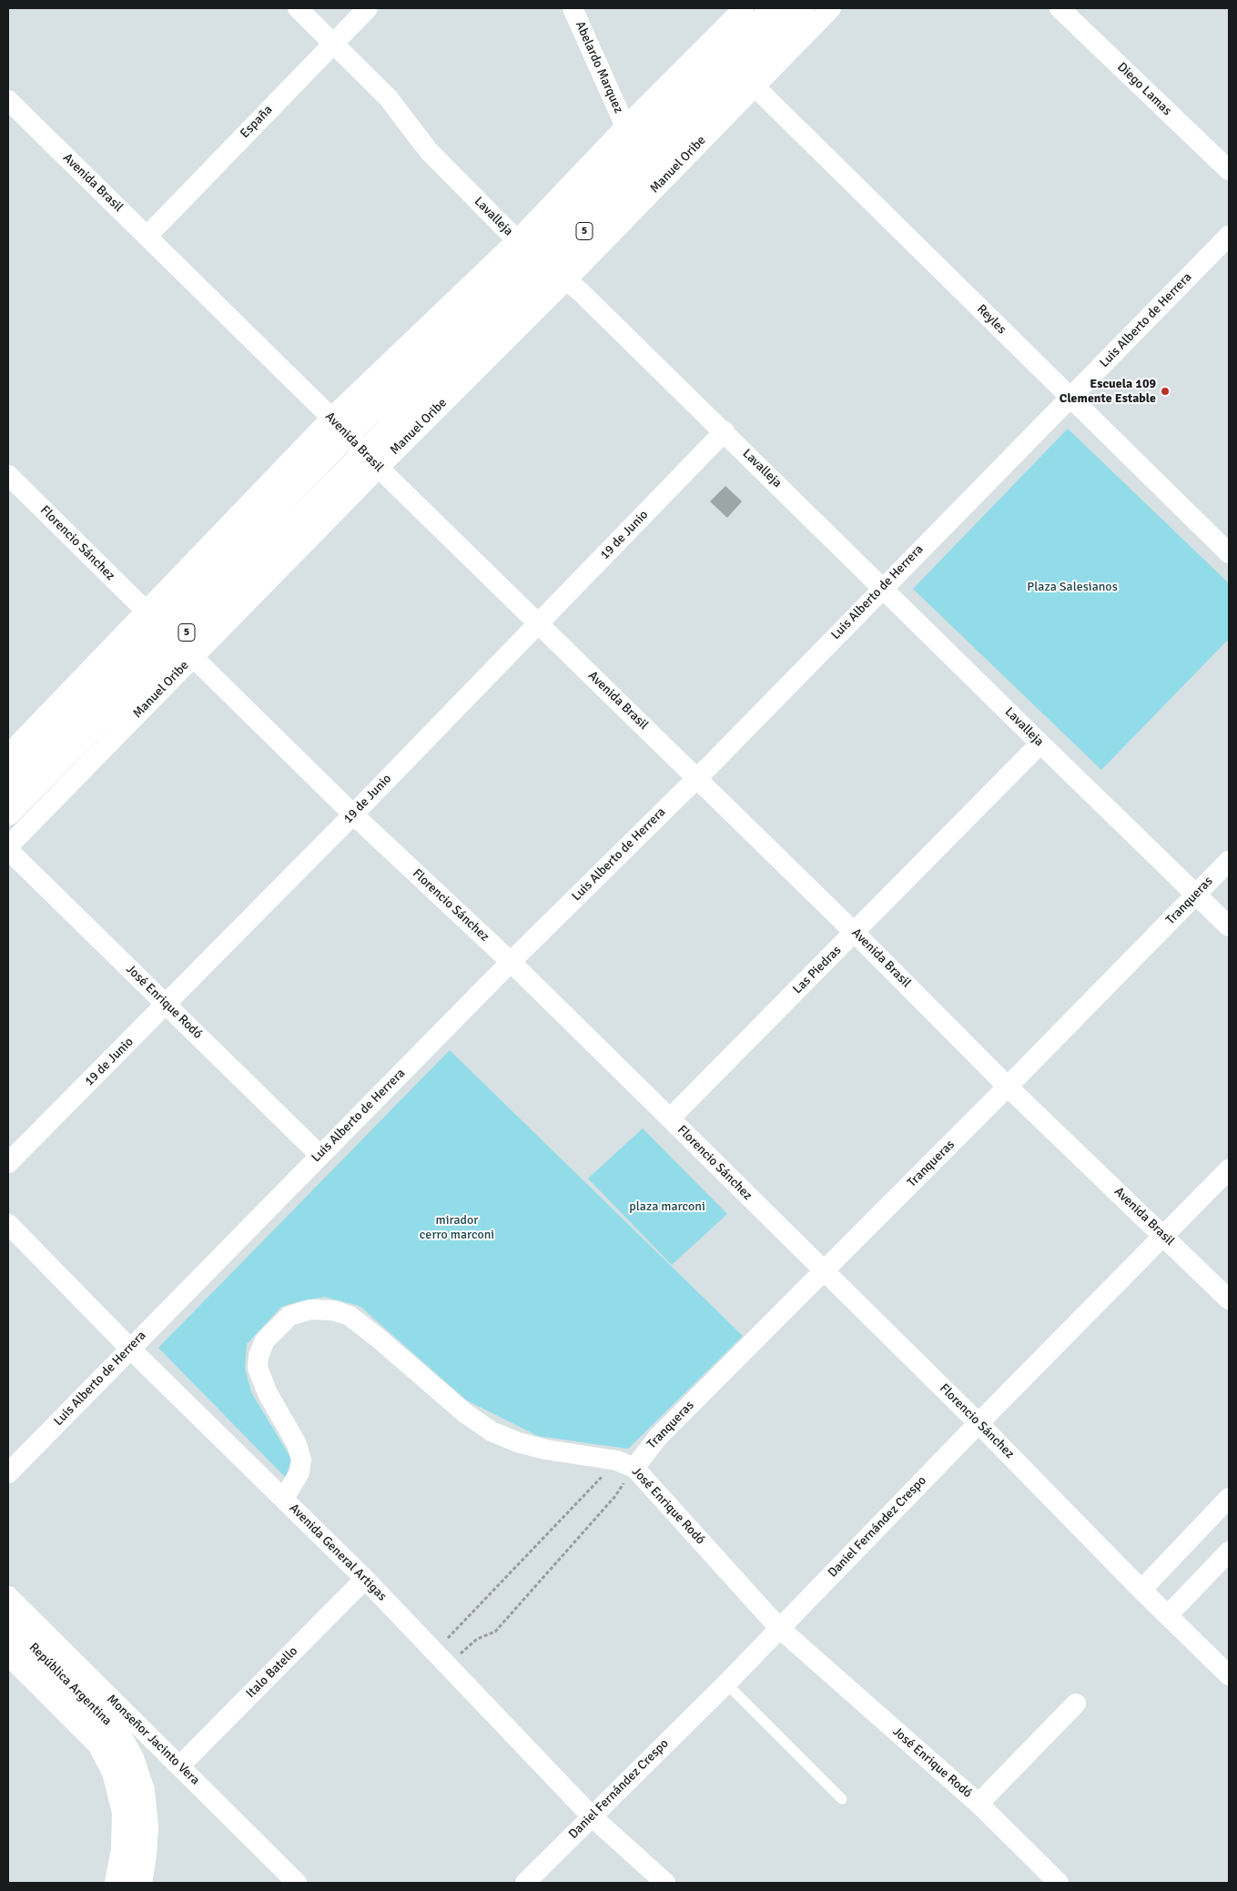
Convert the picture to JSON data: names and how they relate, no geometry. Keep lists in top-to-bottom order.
{
  "streets": {
    "highway": ["Manuel Oribe", "5", "República Argentina"],
    "street": [
      "Abelardo Marquez",
      "Diego Lamas",
      "España",
      "Avenida Brasil",
      "Lavalleja",
      "Reyles",
      "Luis Alberto de Herrera",
      "19 de Junio",
      "Florencio Sánchez",
      "Tranqueras",
      "Las Piedras",
      "José Enrique Rodó",
      "Daniel Fernández Crespo",
      "Avenida General Artigas",
      "Italo Batello",
      "Monseñor Jacinto Vera"
    ]
  },
  "crossings": [
    ["España", "Avenida Brasil"],
    ["España", "Lavalleja"],
    ["Manuel Oribe", "Avenida Brasil"],
    ["Manuel Oribe", "Lavalleja"],
    ["Manuel Oribe", "Reyles"],
    ["Manuel Oribe", "Florencio Sánchez"],
    ["Manuel Oribe", "José Enrique Rodó"],
    ["Avenida Brasil", "Luis Alberto de Herrera"],
    ["Avenida Brasil", "19 de Junio"],
    ["Avenida Brasil", "Tranqueras"],
    ["Avenida Brasil", "Las Piedras"],
    ["Avenida Brasil", "Daniel Fernández Crespo"],
    ["Lavalleja", "Luis Alberto de Herrera"],
    ["Lavalleja", "19 de Junio"],
    ["Lavalleja", "Tranqueras"],
    ["Lavalleja", "Las Piedras"],
    ["Reyles", "Luis Alberto de Herrera"],
    ["Luis Alberto de Herrera", "Florencio Sánchez"],
    ["Luis Alberto de Herrera", "José Enrique Rodó"],
    ["Luis Alberto de Herrera", "Avenida General Artigas"],
    ["19 de Junio", "Florencio Sánchez"],
    ["19 de Junio", "José Enrique Rodó"],
    ["Florencio Sánchez", "Tranqueras"],
    ["Florencio Sánchez", "Las Piedras"],
    ["Florencio Sánchez", "Daniel Fernández Crespo"],
    ["Tranqueras", "José Enrique Rodó"],
    ["José Enrique Rodó", "Daniel Fernández Crespo"],
    ["José Enrique Rodó", "Avenida General Artigas"],
    ["Daniel Fernández Crespo", "Avenida General Artigas"],
    ["Avenida General Artigas", "Italo Batello"],
    ["Italo Batello", "Monseñor Jacinto Vera"]
  ],
  "parks": ["Plaza Salesianos", "plaza marconi", "mirador cerro marconi"],
  "places": ["Escuela 109 Clemente Estable"]
}
